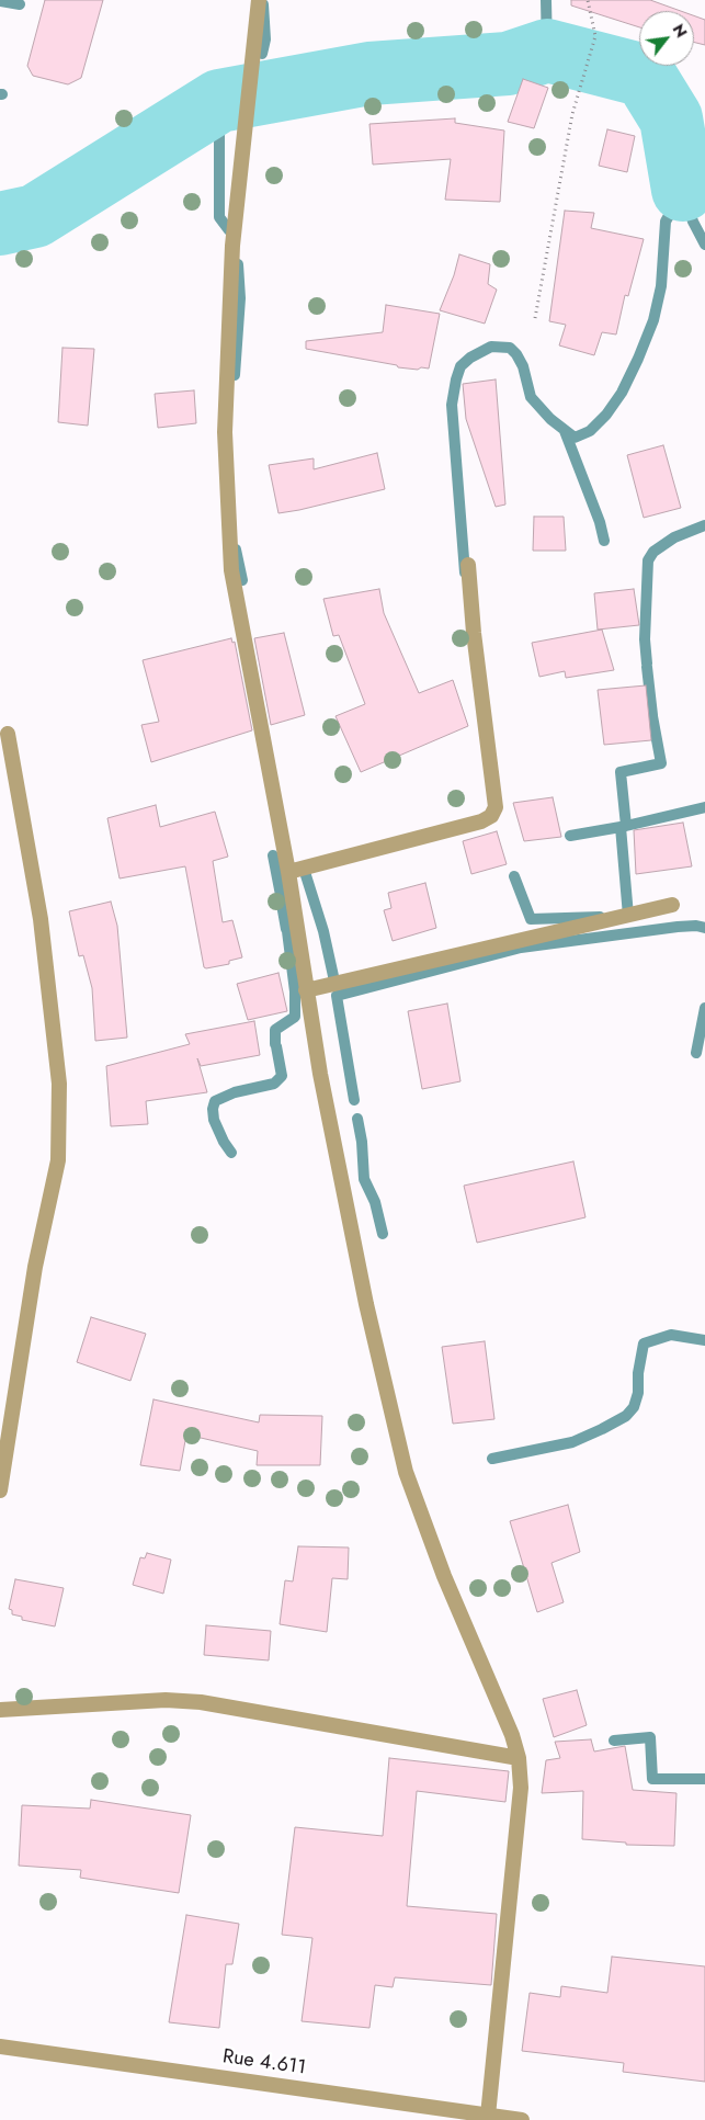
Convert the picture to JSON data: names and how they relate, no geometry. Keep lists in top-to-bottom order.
{
  "streets": {
    "street": ["Rue 4.611"]
  },
  "north": "top right"
}
